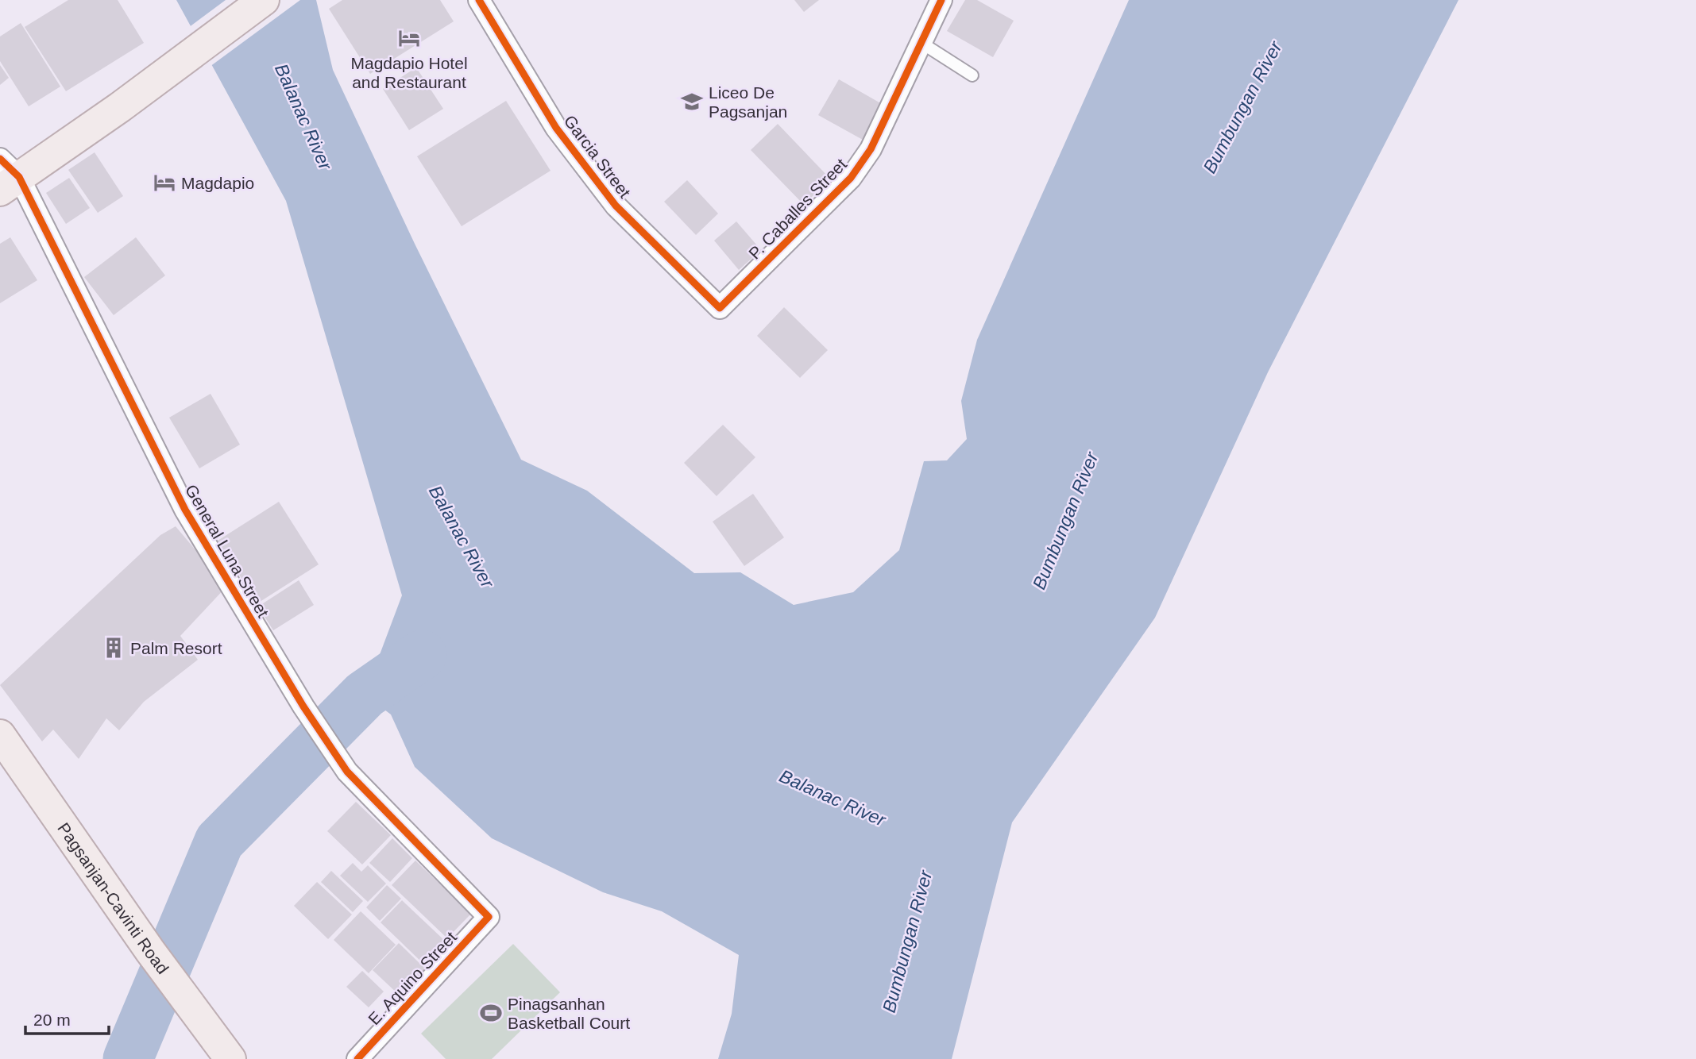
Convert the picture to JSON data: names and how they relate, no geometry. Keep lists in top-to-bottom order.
{
  "streets": {
    "main road": ["Pagsanjan-Cavinti Road"],
    "street": [
      "Garcia Street",
      "P. Caballes Street",
      "General Luna Street",
      "E. Aquino Street"
    ]
  },
  "crossings": [
    ["Garcia Street", "P. Caballes Street"],
    ["General Luna Street", "E. Aquino Street"]
  ],
  "water": ["Bumbungan River", "Balanac River"],
  "places": {
    "hotel": ["Magdapio Hotel and Restaurant", "Magdapio"],
    "school or university": ["Liceo De Pagsanjan"],
    "building": ["Palm Resort"],
    "sports": ["Pinagsanhan Basketball Court"]
  },
  "scale_bar": "20 m"
}
